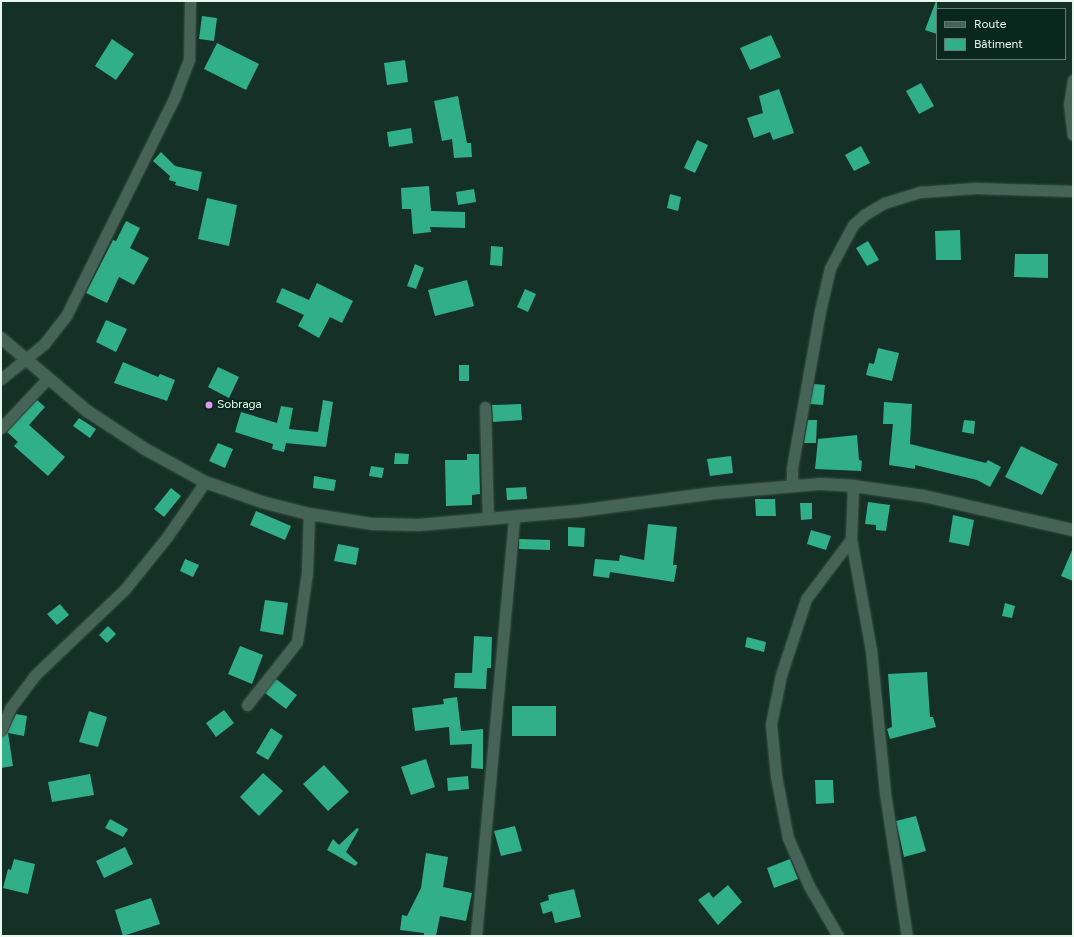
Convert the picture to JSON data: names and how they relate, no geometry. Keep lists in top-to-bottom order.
{
  "places": ["Sobraga"],
  "legend": ["Route", "Bâtiment"]
}
